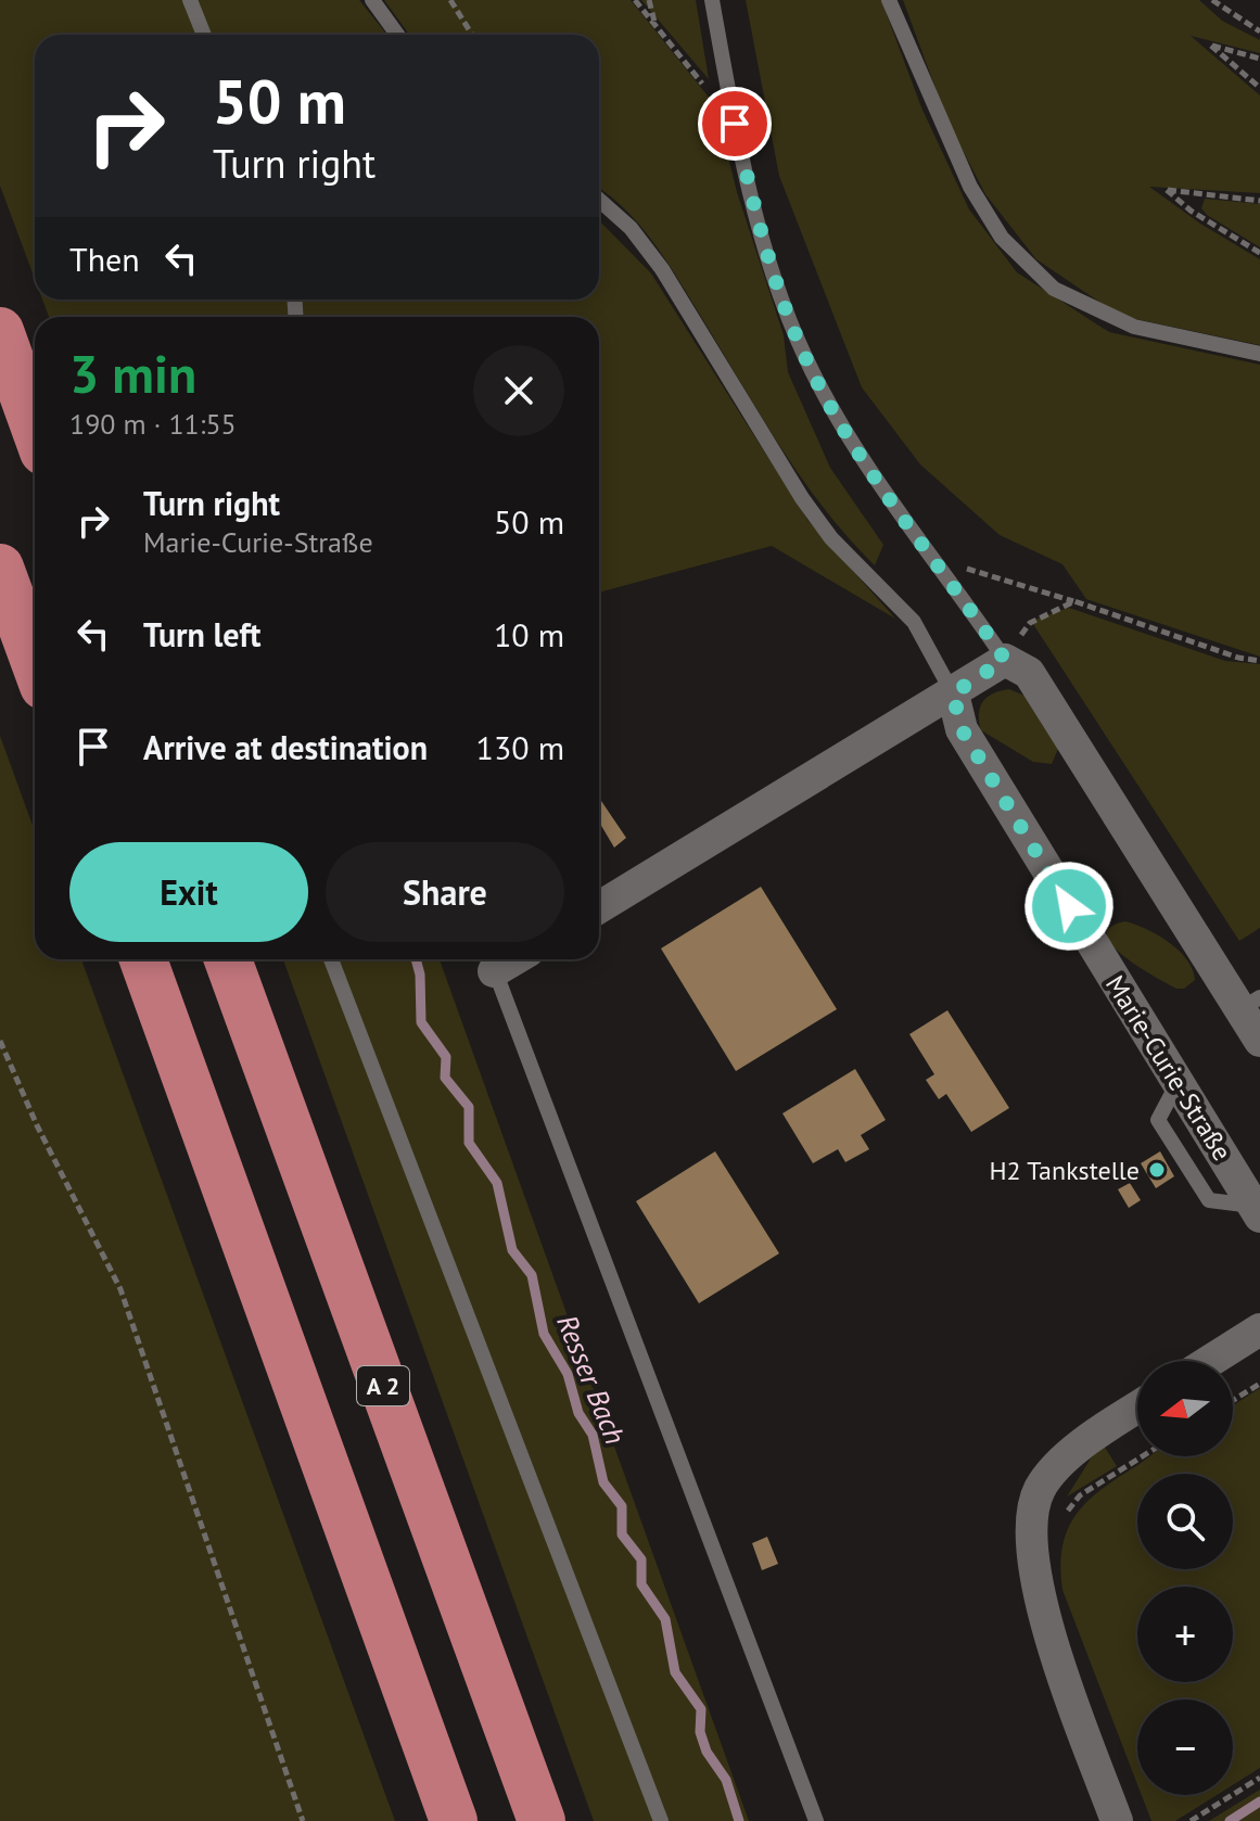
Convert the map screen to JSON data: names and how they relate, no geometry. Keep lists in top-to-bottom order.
{
  "streets": {
    "highway": ["A 2"],
    "street": ["Marie-Curie-Straße"]
  },
  "water": ["Resser Bach"],
  "places": ["H2 Tankstelle"],
  "north": "left",
  "page": {
    "turn": ["50 m", "Turn right"],
    "then": "Then",
    "heading": ["3 min", "190 m · 11:55"],
    "list": [
      {
        "name": "Turn right",
        "note": "Marie-Curie-Straße",
        "value": "50 m"
      },
      {
        "name": "Turn left",
        "value": "10 m"
      },
      {
        "name": "Arrive at destination",
        "value": "130 m"
      }
    ],
    "buttons": ["Exit", "Share"],
    "map_buttons": ["+", "−"]
  }
}
